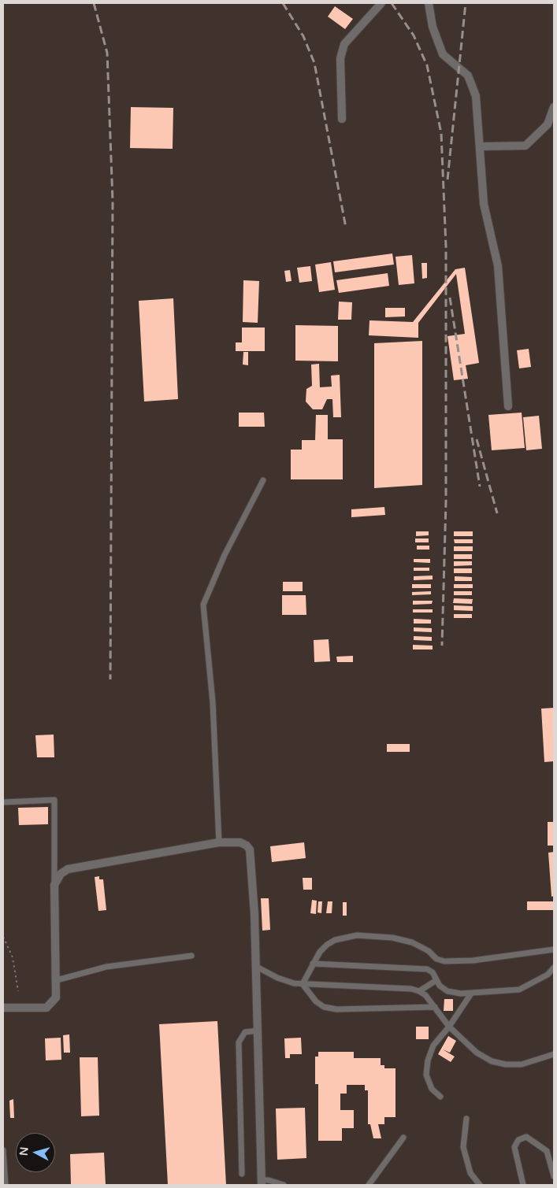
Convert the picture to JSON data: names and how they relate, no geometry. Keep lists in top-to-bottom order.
{
  "north": "left"
}
